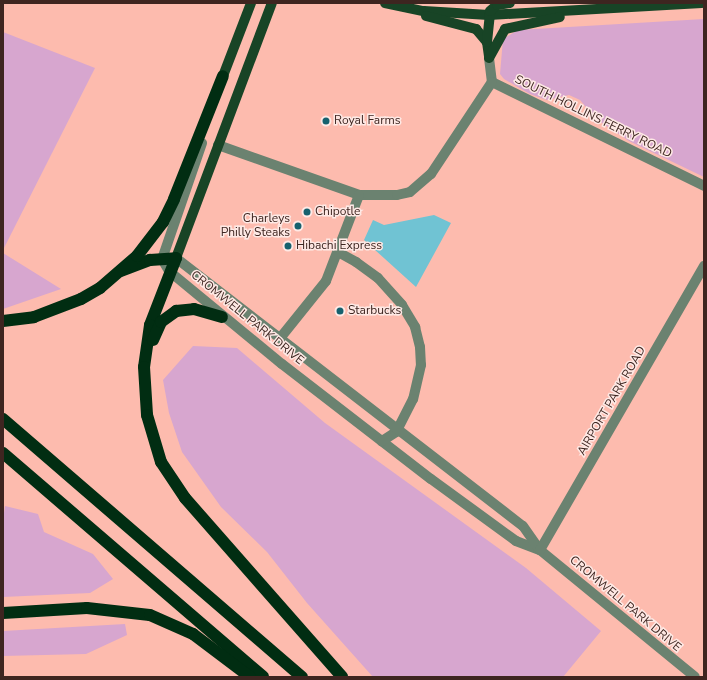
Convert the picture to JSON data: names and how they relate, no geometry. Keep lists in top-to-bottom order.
{
  "streets": {
    "street": ["SOUTH HOLLINS FERRY ROAD", "CROMWELL PARK DRIVE", "AIRPORT PARK ROAD"]
  },
  "crossings": [
    ["CROMWELL PARK DRIVE", "AIRPORT PARK ROAD"]
  ],
  "places": [
    "Royal Farms",
    "Chipotle",
    "Charleys Philly Steaks",
    "Hibachi Express",
    "Starbucks"
  ]
}
